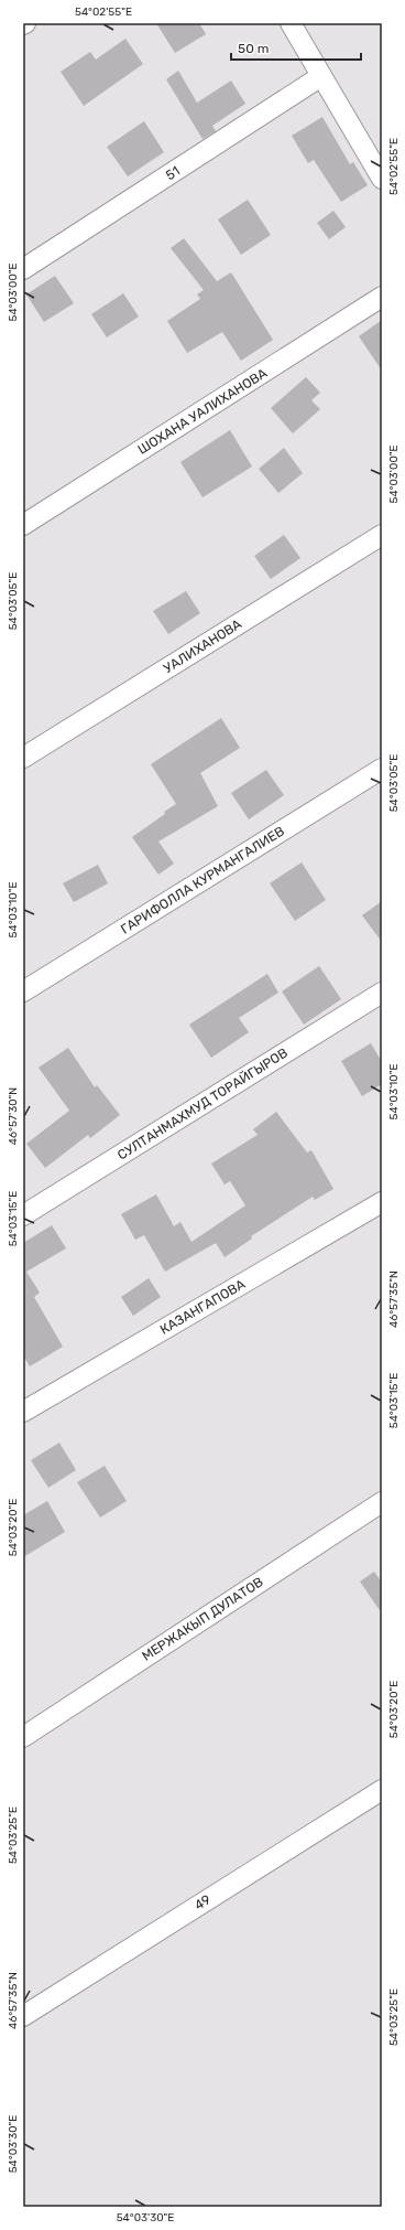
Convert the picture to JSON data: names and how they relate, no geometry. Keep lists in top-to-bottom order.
{
  "streets": {
    "street": [
      "51",
      "ШОХАНА УАЛИХАНОВА",
      "УАЛИХАНОВА",
      "ГАРИФОЛЛА КУРМАНГАЛИЕВ",
      "СУЛТАНМАХМУД ТОРАЙГЫРОВ",
      "КАЗАНГАПОВА",
      "МЕРЖАКЫП ДУЛАТОВ",
      "49"
    ]
  },
  "scale_bar": "50 m",
  "coordinates": [
    "54°02'55\"E",
    "54°03'00\"E",
    "54°03'05\"E",
    "54°03'10\"E",
    "46°57'30\"N",
    "54°03'15\"E",
    "46°57'35\"N",
    "54°03'20\"E",
    "54°03'25\"E",
    "54°03'30\"E"
  ]
}
